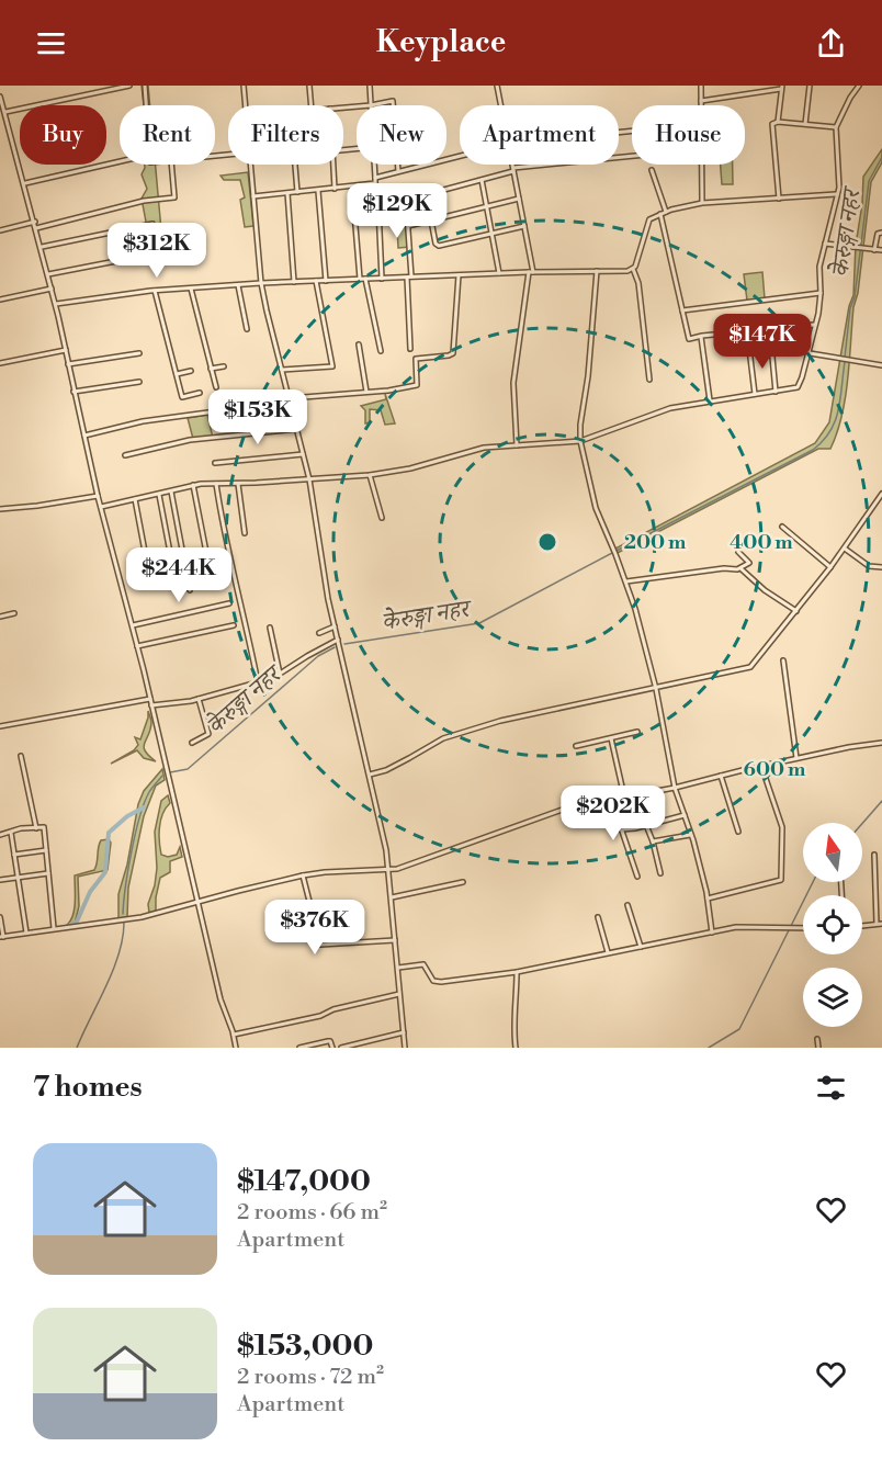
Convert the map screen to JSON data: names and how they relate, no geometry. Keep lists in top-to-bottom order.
{
  "water": ["केेरुङ्गा नहर", "केरुङ्गा नहर"],
  "north": "top",
  "page": {
    "header": "Keyplace",
    "chip": [
      "Buy",
      "Rent",
      "Filters",
      "New",
      "Apartment",
      "House"
    ],
    "price": [
      "$129K",
      "$312K",
      "$147K",
      "$153K",
      "$244K",
      "$202K",
      "$376K"
    ],
    "heading": "7 homes",
    "list": [
      {
        "name": "$147,000",
        "note": "2 rooms · 66 m² · Apartment"
      },
      {
        "name": "$153,000",
        "note": "2 rooms · 72 m² · Apartment"
      }
    ]
  },
  "rings": ["200 m", "400 m", "600 m"]
}
